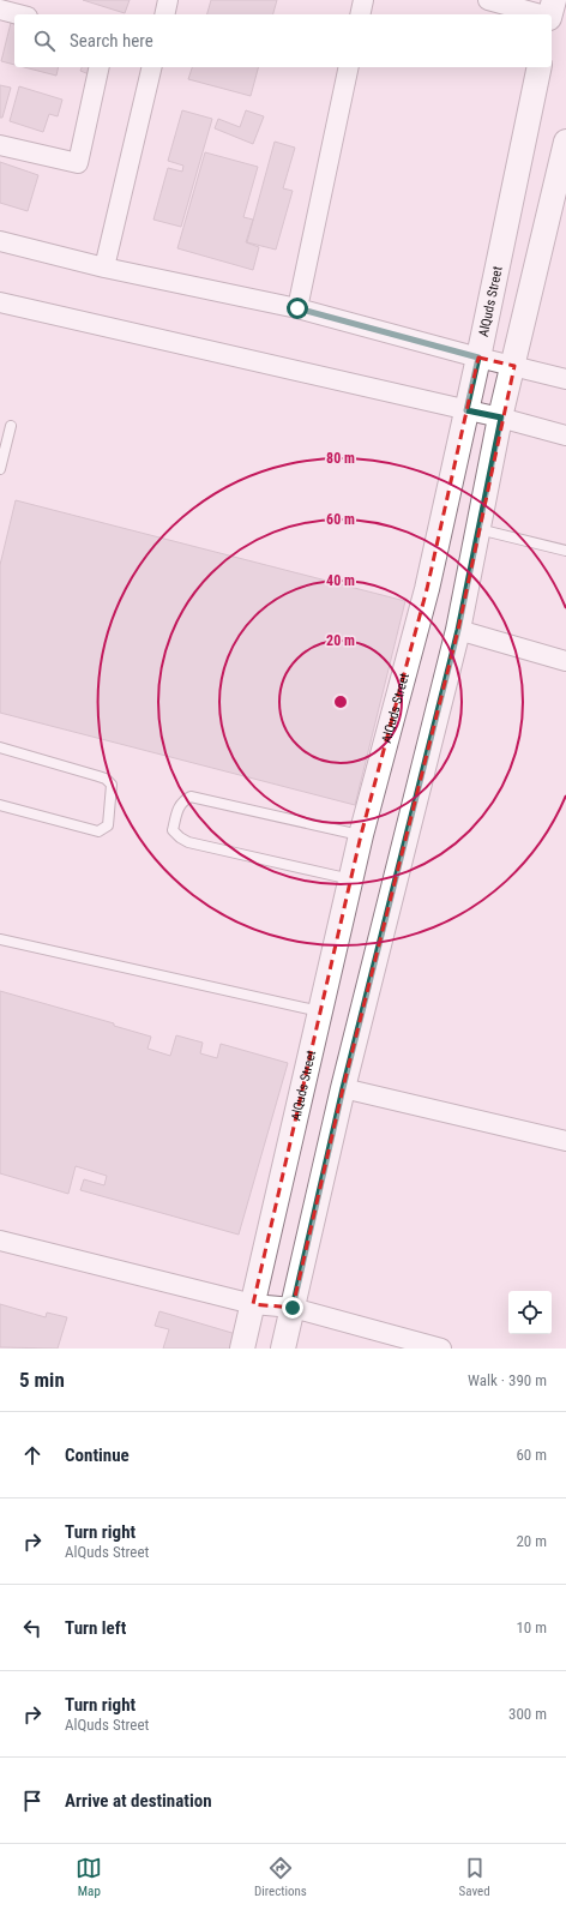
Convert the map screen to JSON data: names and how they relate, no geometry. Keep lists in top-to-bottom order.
{
  "streets": {
    "street": ["AlQuds Street"]
  },
  "page": {
    "search": "Search here",
    "heading": ["5 min", "Walk · 390 m"],
    "list": [
      ["Continue", "60 m"],
      ["Turn right", "AlQuds Street", "20 m"],
      ["Turn left", "10 m"],
      ["Turn right", "AlQuds Street", "300 m"],
      "Arrive at destination"
    ],
    "nav": ["Map", "Directions", "Saved"]
  },
  "rings": [
    "80 m",
    "60 m",
    "40 m",
    "20 m"
  ]
}
